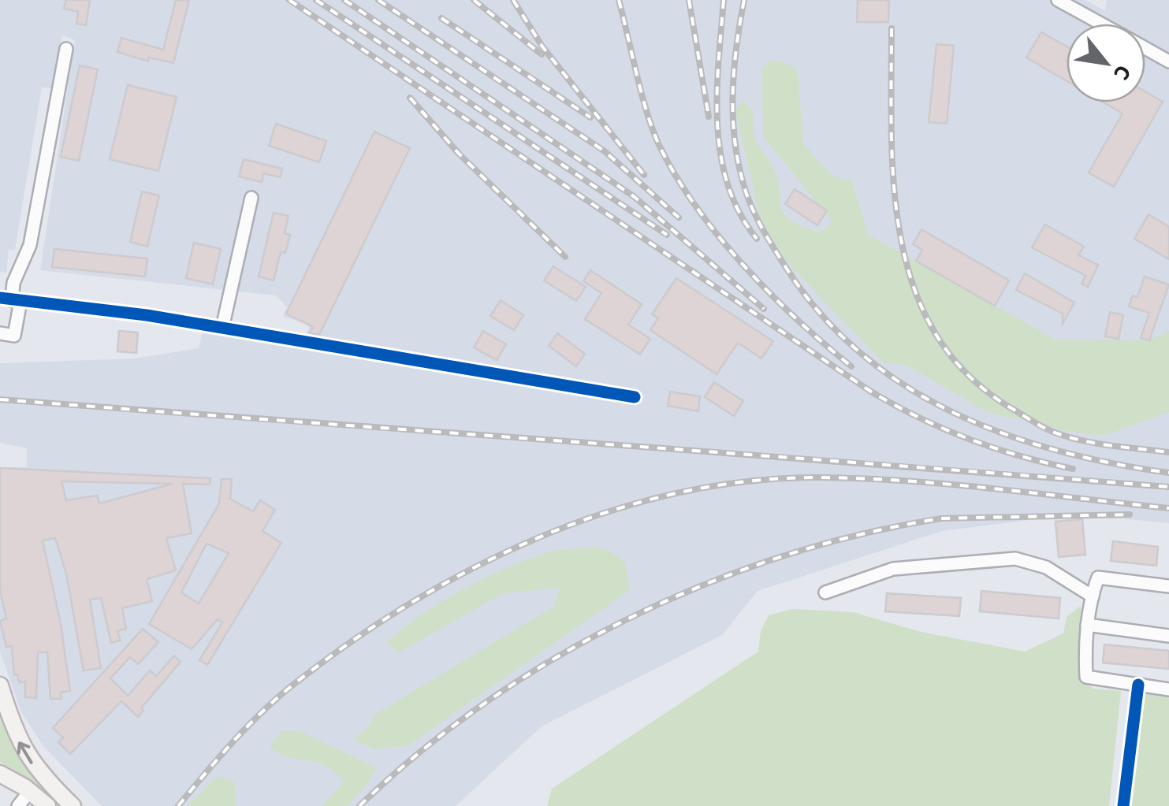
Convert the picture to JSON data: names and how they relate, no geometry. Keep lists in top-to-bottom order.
{
  "north": "bottom right"
}
